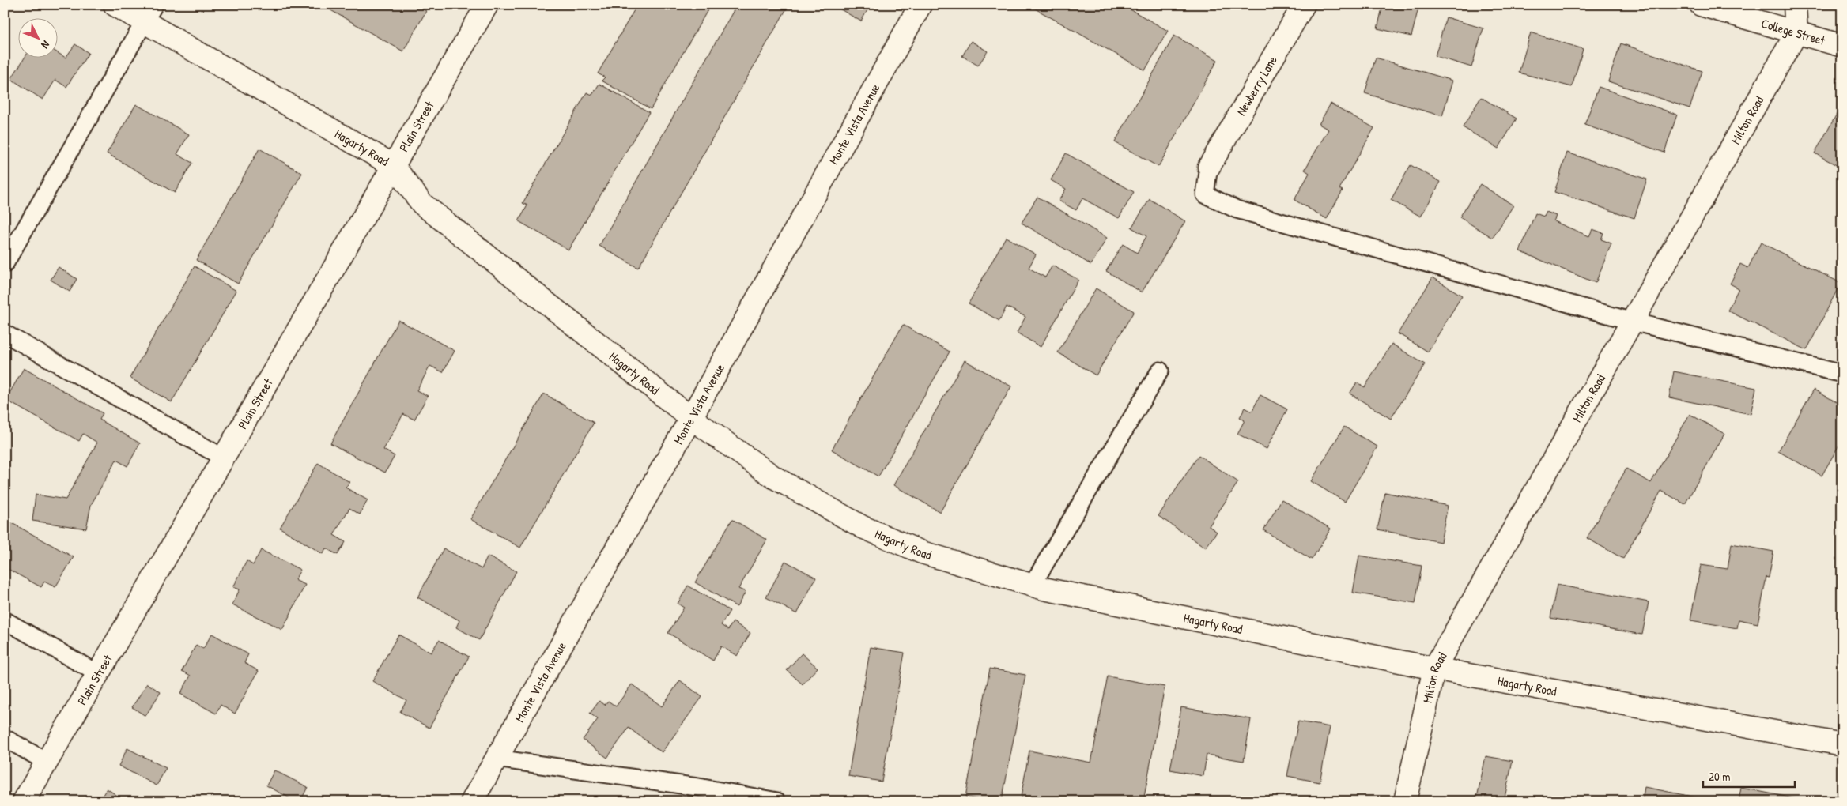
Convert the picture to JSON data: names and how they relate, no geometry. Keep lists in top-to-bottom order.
{
  "streets": {
    "street": [
      "College Street",
      "Newberry Lane",
      "Milton Road",
      "Monte Vista Avenue",
      "Plain Street",
      "Hagarty Road"
    ]
  },
  "crossings": [
    ["College Street", "Milton Road"],
    ["Milton Road", "Hagarty Road"],
    ["Monte Vista Avenue", "Hagarty Road"],
    ["Plain Street", "Hagarty Road"]
  ],
  "scale_bar": "20 m",
  "north": "bottom right"
}
